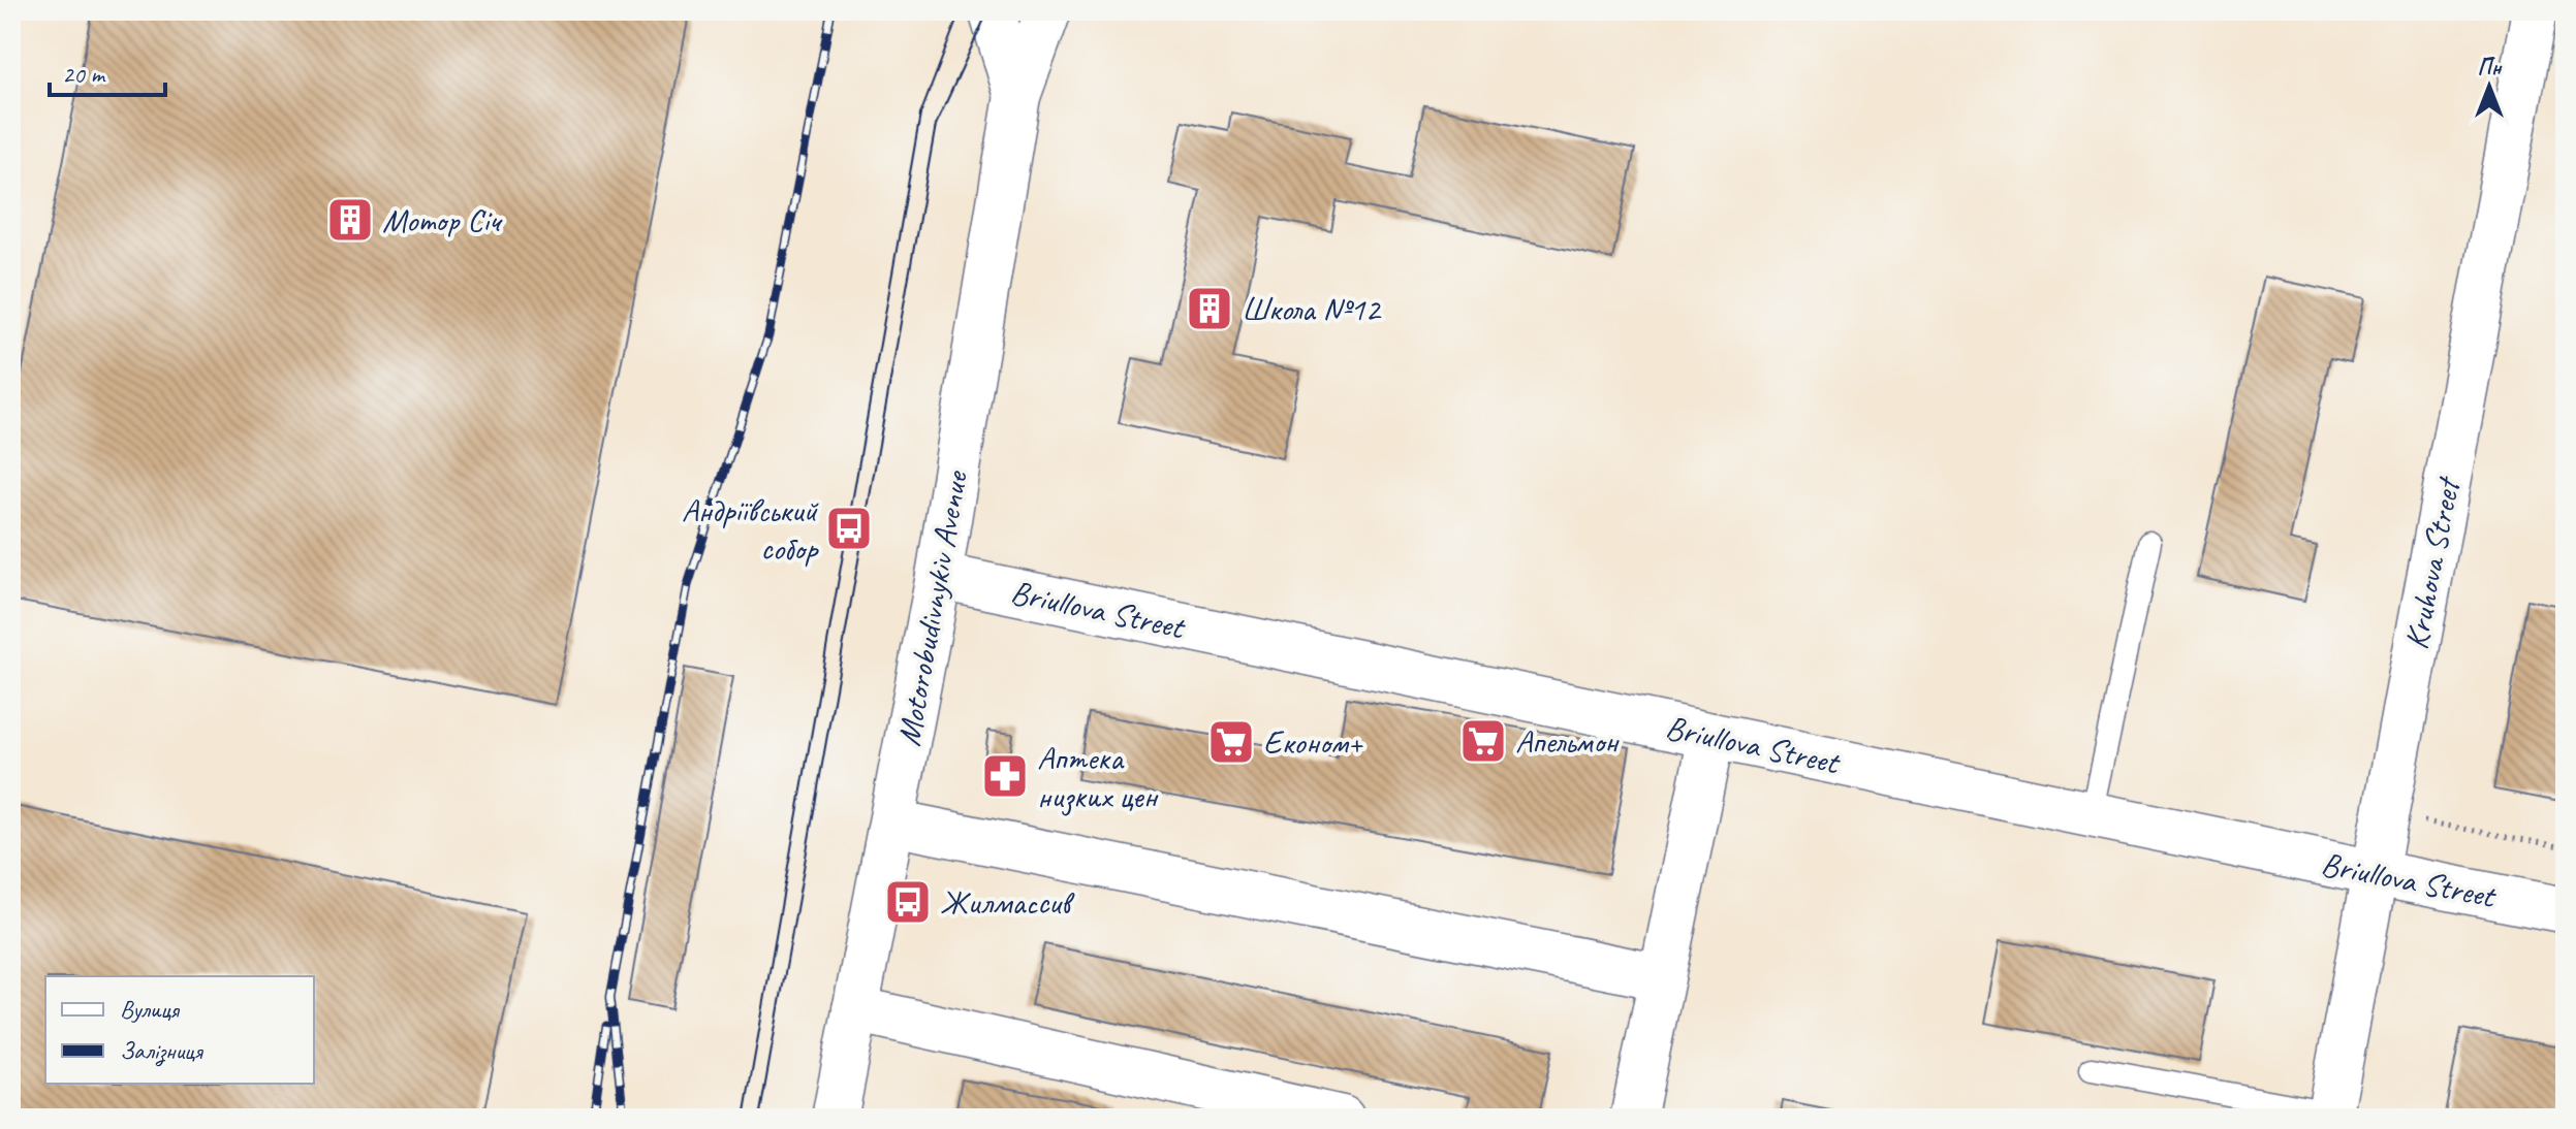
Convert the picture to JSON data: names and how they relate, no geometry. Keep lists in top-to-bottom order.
{
  "streets": {
    "street": ["Kruhova Street", "Motorobudivnykiv Avenue", "Briullova Street"]
  },
  "crossings": [
    ["Kruhova Street", "Briullova Street"],
    ["Motorobudivnykiv Avenue", "Briullova Street"]
  ],
  "places": {
    "building": ["Мотор Січ", "Школа №12"],
    "bus stop": ["Андріївський собор", "Жилмассив"],
    "supermarket": ["Апельмон", "Економ+"],
    "pharmacy": ["Аптека низких цен"]
  },
  "legend": ["Вулиця", "Залізниця"],
  "scale_bar": "20 m",
  "north": "top"
}
